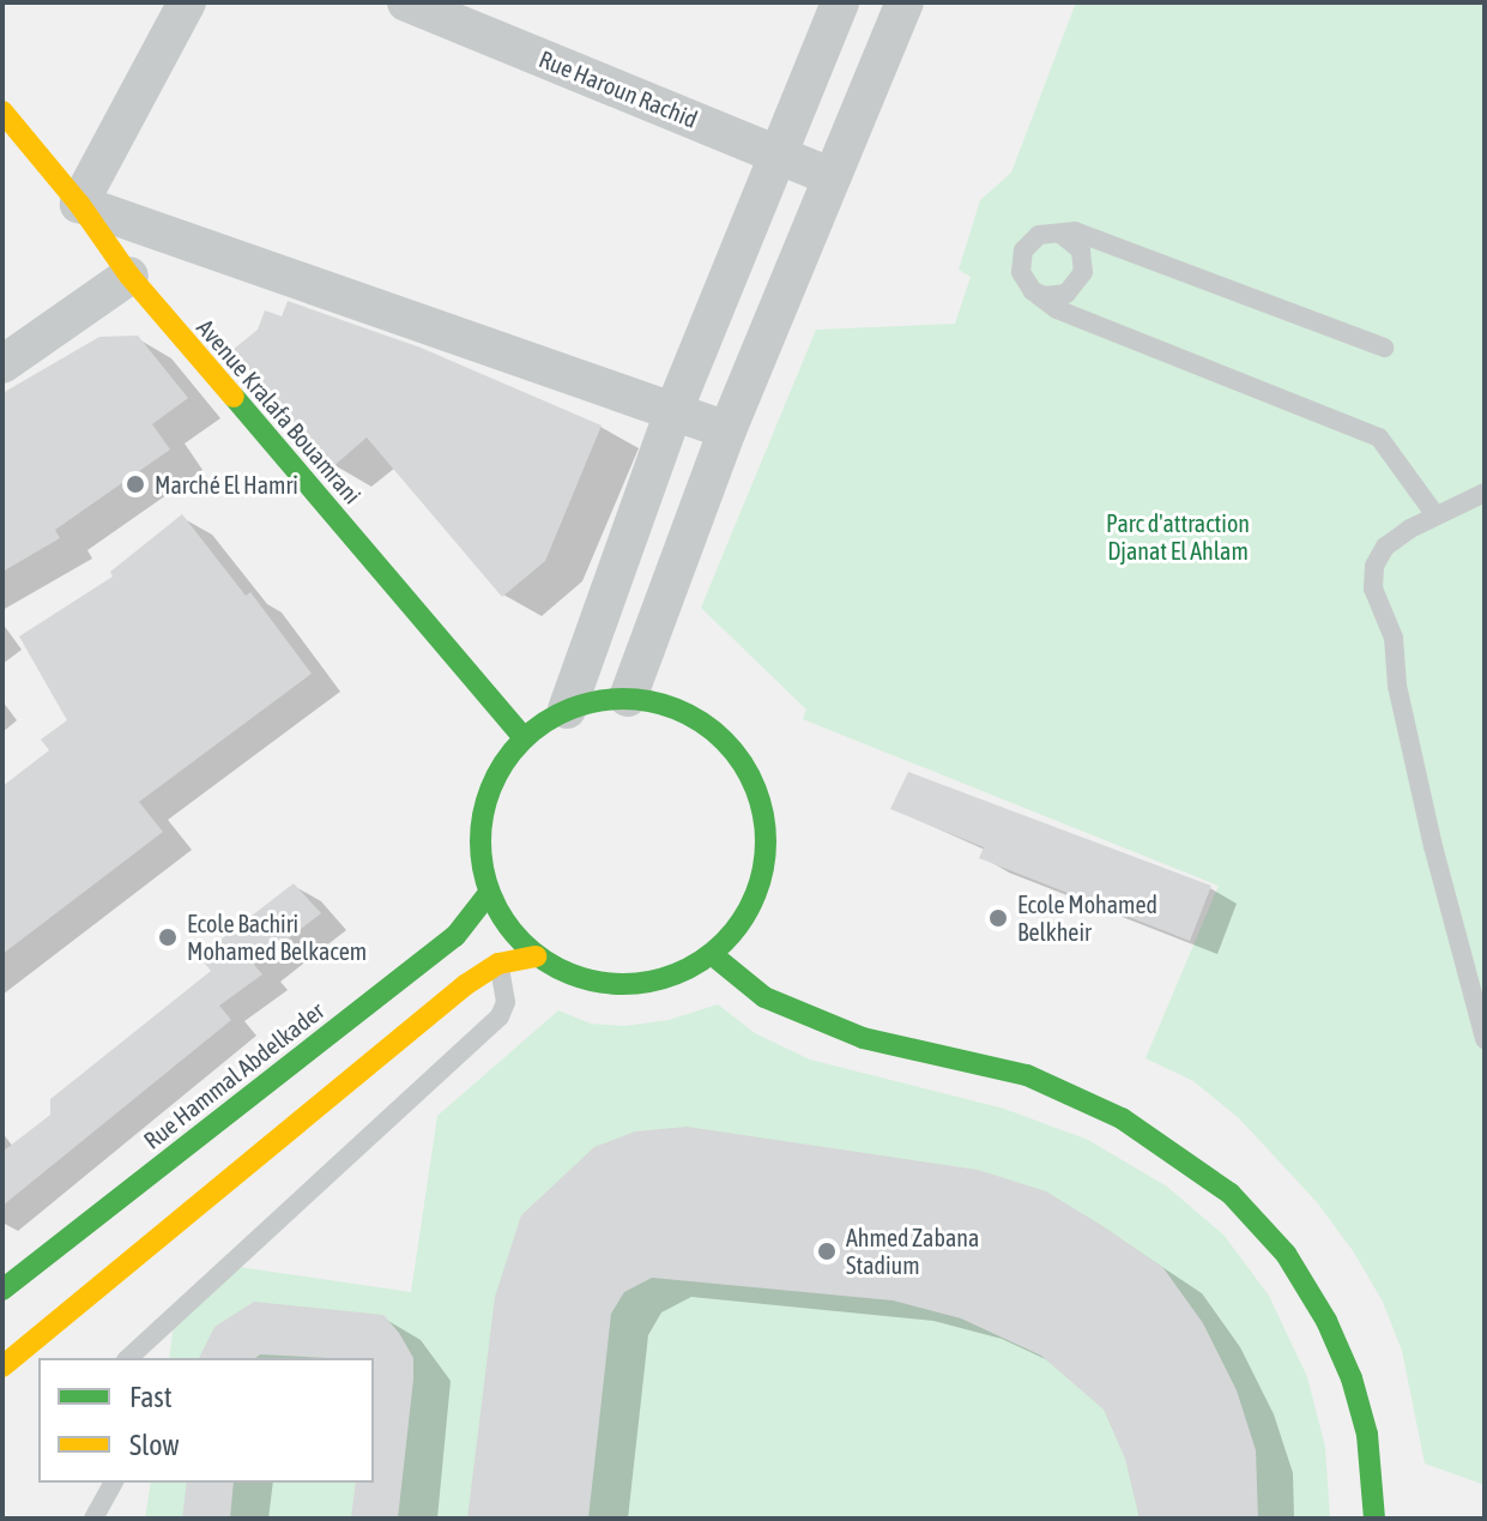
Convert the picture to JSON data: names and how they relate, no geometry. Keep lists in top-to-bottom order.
{
  "streets": {
    "street": ["Rue Haroun Rachid", "Avenue Kralafa Bouamrani", "Rue Hammal Abdelkader"]
  },
  "crossings": [
    ["Avenue Kralafa Bouamrani", "Rue Hammal Abdelkader"]
  ],
  "parks": ["Parc d'attraction Djanat El Ahlam"],
  "places": [
    "Marché El Hamri",
    "Ecole Mohamed Belkheir",
    "Ecole Bachiri Mohamed Belkacem",
    "Ahmed Zabana Stadium"
  ],
  "legend": ["Fast", "Slow"]
}
